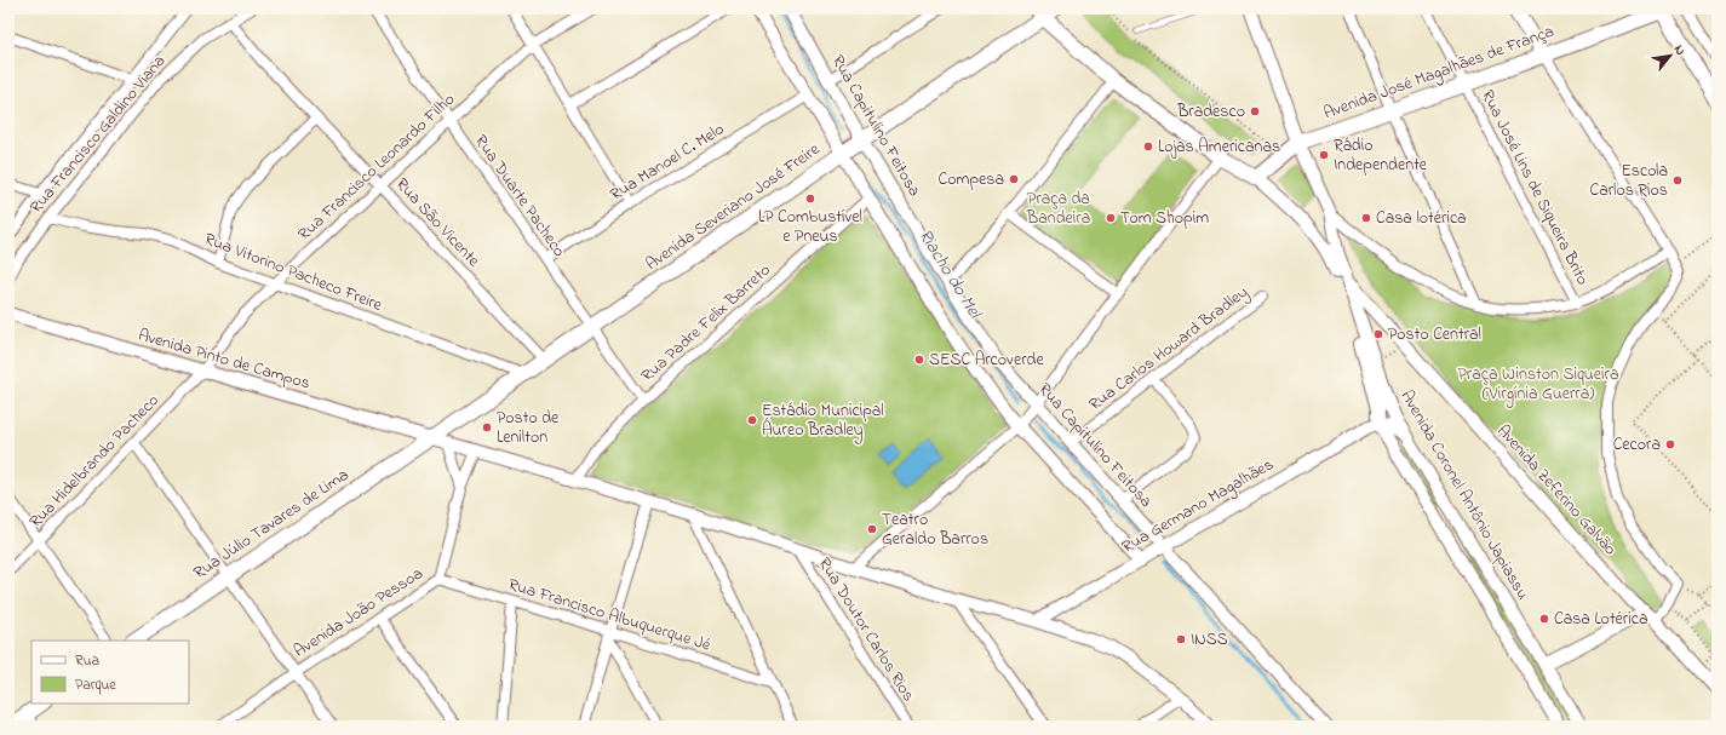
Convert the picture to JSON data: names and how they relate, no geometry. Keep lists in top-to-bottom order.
{
  "streets": {
    "main road": ["Avenida José Magalhães de França", "Avenida Severiano José Freire", "Rua Júlio Tavares de Lima"],
    "street": [
      "Rua Capitulino Feitosa",
      "Rua Francisco Galdino Viana",
      "Rua Manoel C. Melo",
      "Rua Francisco Leonardo Filho",
      "Rua José Lins de Siqueira Brito",
      "Rua Duarte Pacheco",
      "Rua São Vicente",
      "Rua Vitorino Pacheco Freire",
      "Rua Padre Felix Barreto",
      "Rua Carlos Howard Bradley",
      "Avenida Pinto de Campos",
      "Rua Hidelbrando Pacheco",
      "Avenida Zeferino Galvão",
      "Avenida Coronel Antônio Japiassu",
      "Rua Germano Magalhães",
      "Avenida João Pessoa",
      "Rua Francisco Albuquerque Jé",
      "Rua Doutor Carlos Rios"
    ]
  },
  "crossings": [
    ["Avenida José Magalhães de França", "Rua José Lins de Siqueira Brito"],
    ["Avenida José Magalhães de França", "Avenida Coronel Antônio Japiassu"],
    ["Rua Capitulino Feitosa", "Avenida Severiano José Freire"],
    ["Rua Capitulino Feitosa", "Rua Carlos Howard Bradley"],
    ["Rua Capitulino Feitosa", "Rua Germano Magalhães"],
    ["Rua Francisco Galdino Viana", "Rua São Vicente"],
    ["Rua Francisco Galdino Viana", "Rua Vitorino Pacheco Freire"],
    ["Rua Manoel C. Melo", "Rua Duarte Pacheco"],
    ["Rua Francisco Leonardo Filho", "Rua Duarte Pacheco"],
    ["Rua Francisco Leonardo Filho", "Rua São Vicente"],
    ["Rua Francisco Leonardo Filho", "Rua Vitorino Pacheco Freire"],
    ["Rua Francisco Leonardo Filho", "Avenida Pinto de Campos"],
    ["Rua Francisco Leonardo Filho", "Rua Hidelbrando Pacheco"],
    ["Rua Duarte Pacheco", "Avenida Severiano José Freire"],
    ["Rua Duarte Pacheco", "Rua Padre Felix Barreto"],
    ["Avenida Severiano José Freire", "Rua São Vicente"],
    ["Avenida Severiano José Freire", "Rua Vitorino Pacheco Freire"],
    ["Avenida Severiano José Freire", "Avenida Pinto de Campos"],
    ["Avenida Severiano José Freire", "Rua Júlio Tavares de Lima"],
    ["Rua Padre Felix Barreto", "Avenida Pinto de Campos"],
    ["Avenida Pinto de Campos", "Rua Hidelbrando Pacheco"],
    ["Avenida Pinto de Campos", "Rua Germano Magalhães"],
    ["Avenida Pinto de Campos", "Rua Júlio Tavares de Lima"],
    ["Avenida Pinto de Campos", "Avenida João Pessoa"],
    ["Avenida Pinto de Campos", "Rua Doutor Carlos Rios"],
    ["Avenida Zeferino Galvão", "Avenida Coronel Antônio Japiassu"],
    ["Avenida Coronel Antônio Japiassu", "Rua Germano Magalhães"],
    ["Avenida João Pessoa", "Rua Francisco Albuquerque Jé"]
  ],
  "water": ["Riacho do Mel"],
  "parks": ["Praça da Bandeira", "Praça Winston Siqueira (Virgínia Guerra)"],
  "places": [
    "Bradesco",
    "Lojas Americanas",
    "Rádio Independente",
    "Compesa",
    "Escola Carlos Rios",
    "LP Combustível e Pneus",
    "Tom Shopim",
    "Casa lotérica",
    "Posto Central",
    "SESC Arcoverde",
    "Estádio Municipal Áureo Bradley",
    "Posto de Lenilton",
    "Cecora",
    "Teatro Geraldo Barros",
    "Casa Lotérica",
    "INSS"
  ],
  "legend": ["Rua", "Parque"],
  "north": "top right"
}
